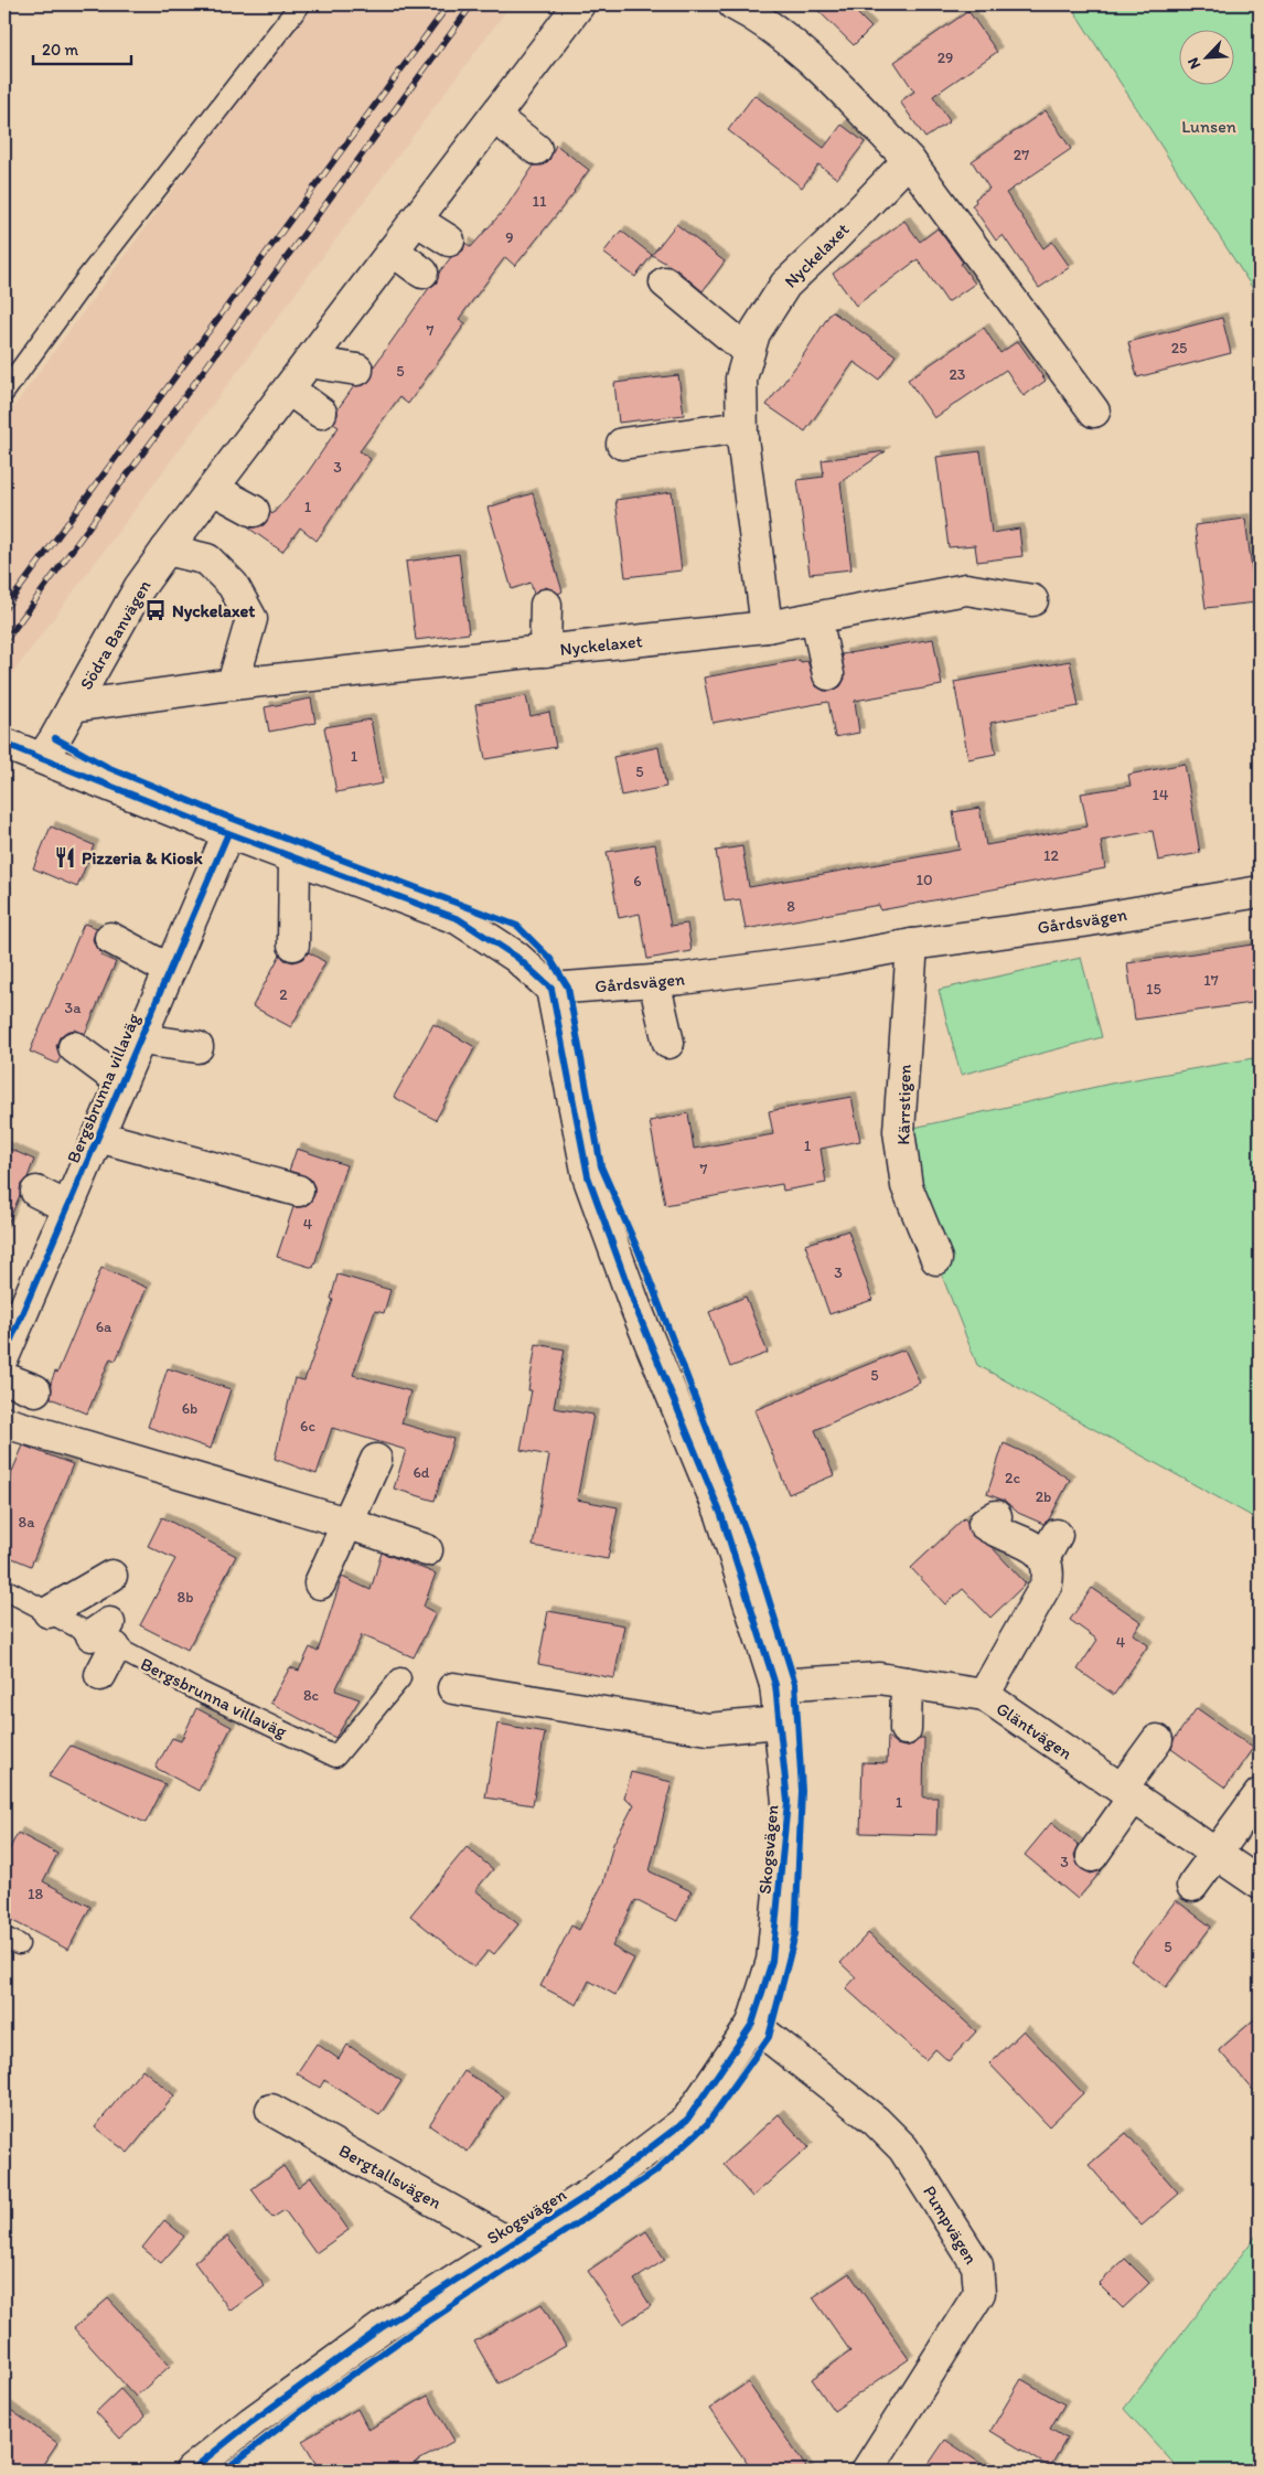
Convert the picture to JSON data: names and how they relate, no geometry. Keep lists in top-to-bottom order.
{
  "streets": {
    "street": [
      "Nyckelaxet",
      "Södra Banvägen",
      "Gårdsvägen",
      "Bergsbrunna villaväg",
      "Kärrstigen",
      "Gläntvägen",
      "Skogsvägen",
      "Bergtallsvägen",
      "Pumpvägen"
    ]
  },
  "crossings": [
    ["Nyckelaxet", "Södra Banvägen"],
    ["Gårdsvägen", "Kärrstigen"],
    ["Gårdsvägen", "Skogsvägen"],
    ["Gläntvägen", "Skogsvägen"],
    ["Skogsvägen", "Bergtallsvägen"],
    ["Skogsvägen", "Pumpvägen"]
  ],
  "parks": ["Lunsen"],
  "places": {
    "bus stop": ["Nyckelaxet"],
    "restaurant": ["Pizzeria & Kiosk"]
  },
  "house_numbers": [
    "29",
    "27",
    "11",
    "9",
    "7",
    "25",
    "5",
    "23",
    "3",
    "1",
    "1",
    "5",
    "14",
    "12",
    "10",
    "6",
    "8",
    "17",
    "15",
    "2",
    "3a",
    "1",
    "7",
    "4",
    "3",
    "6a",
    "5",
    "6b",
    "6c",
    "6d",
    "2c",
    "2b",
    "8a",
    "8b",
    "4",
    "8c",
    "1",
    "3",
    "18",
    "5"
  ],
  "scale_bar": "20 m",
  "north": "bottom left"
}
